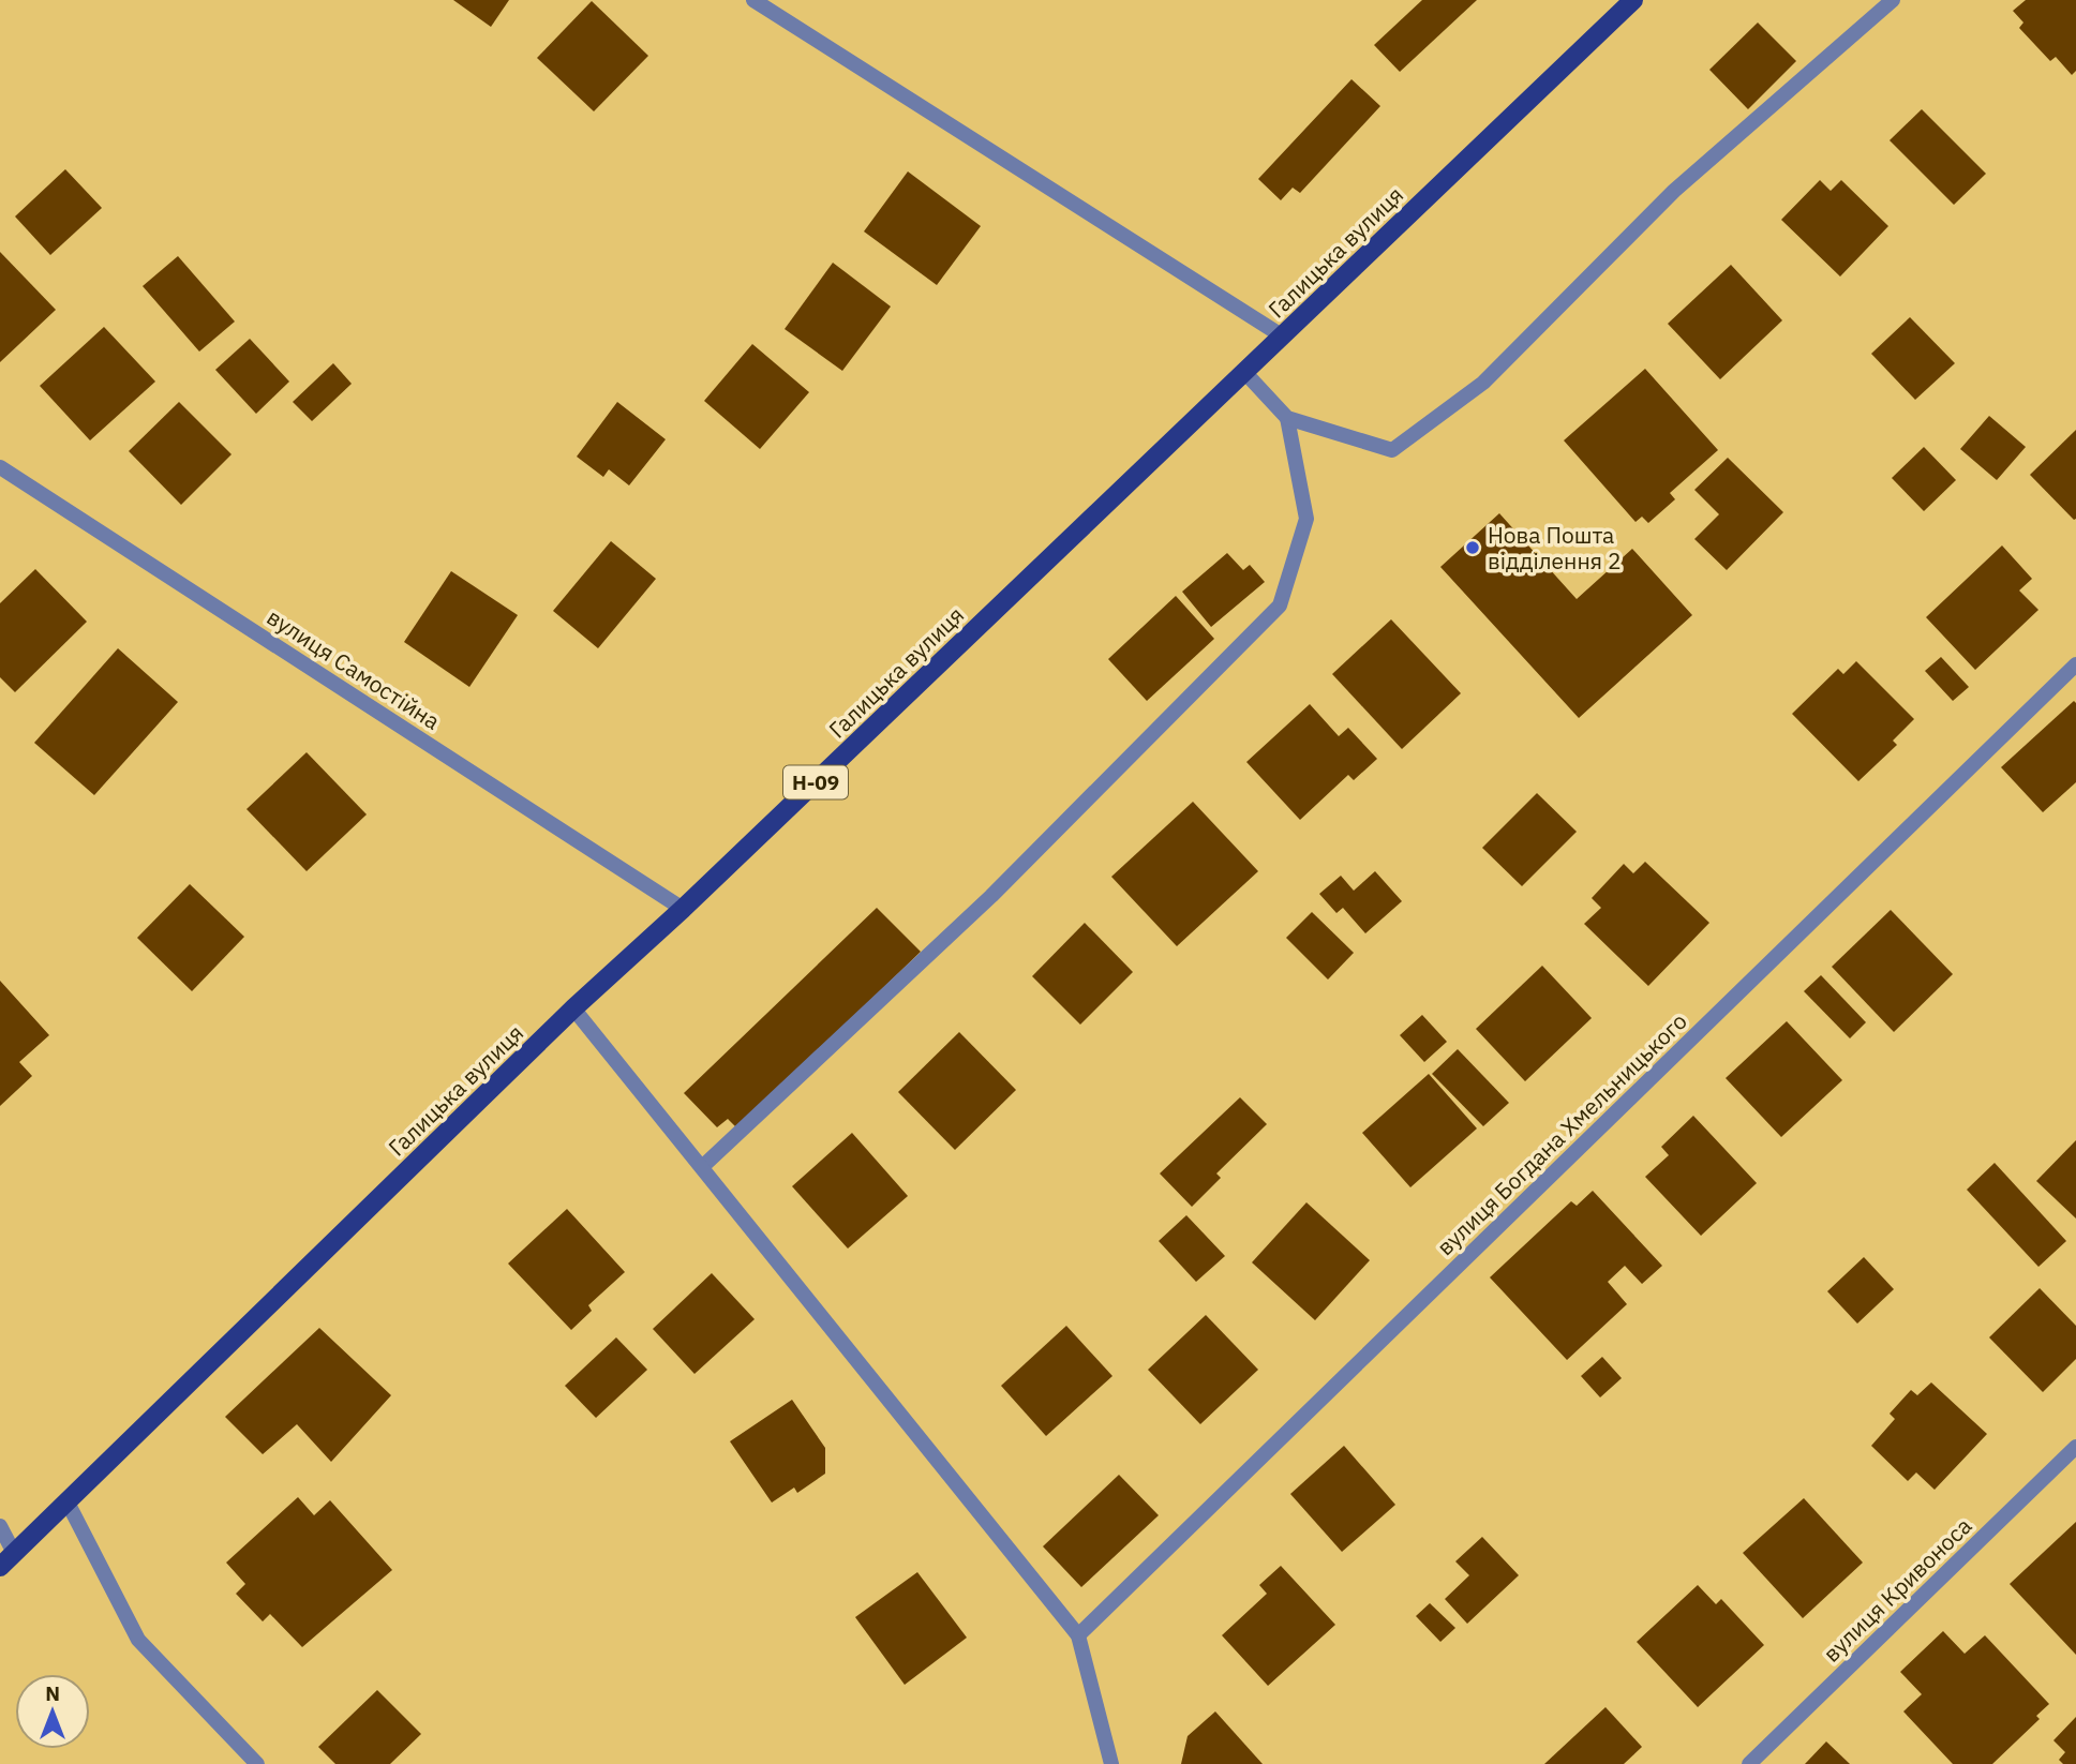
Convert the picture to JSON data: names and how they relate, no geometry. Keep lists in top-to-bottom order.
{
  "streets": {
    "main road": ["Галицька вулиця", "Н-09"],
    "street": ["вулиця Самостійна", "вулиця Богдана Хмельницького", "вулиця Кривоноса"]
  },
  "crossings": [
    ["Галицька вулиця", "вулиця Самостійна"]
  ],
  "places": ["Нова Пошта відділення 2"],
  "north": "top"
}
